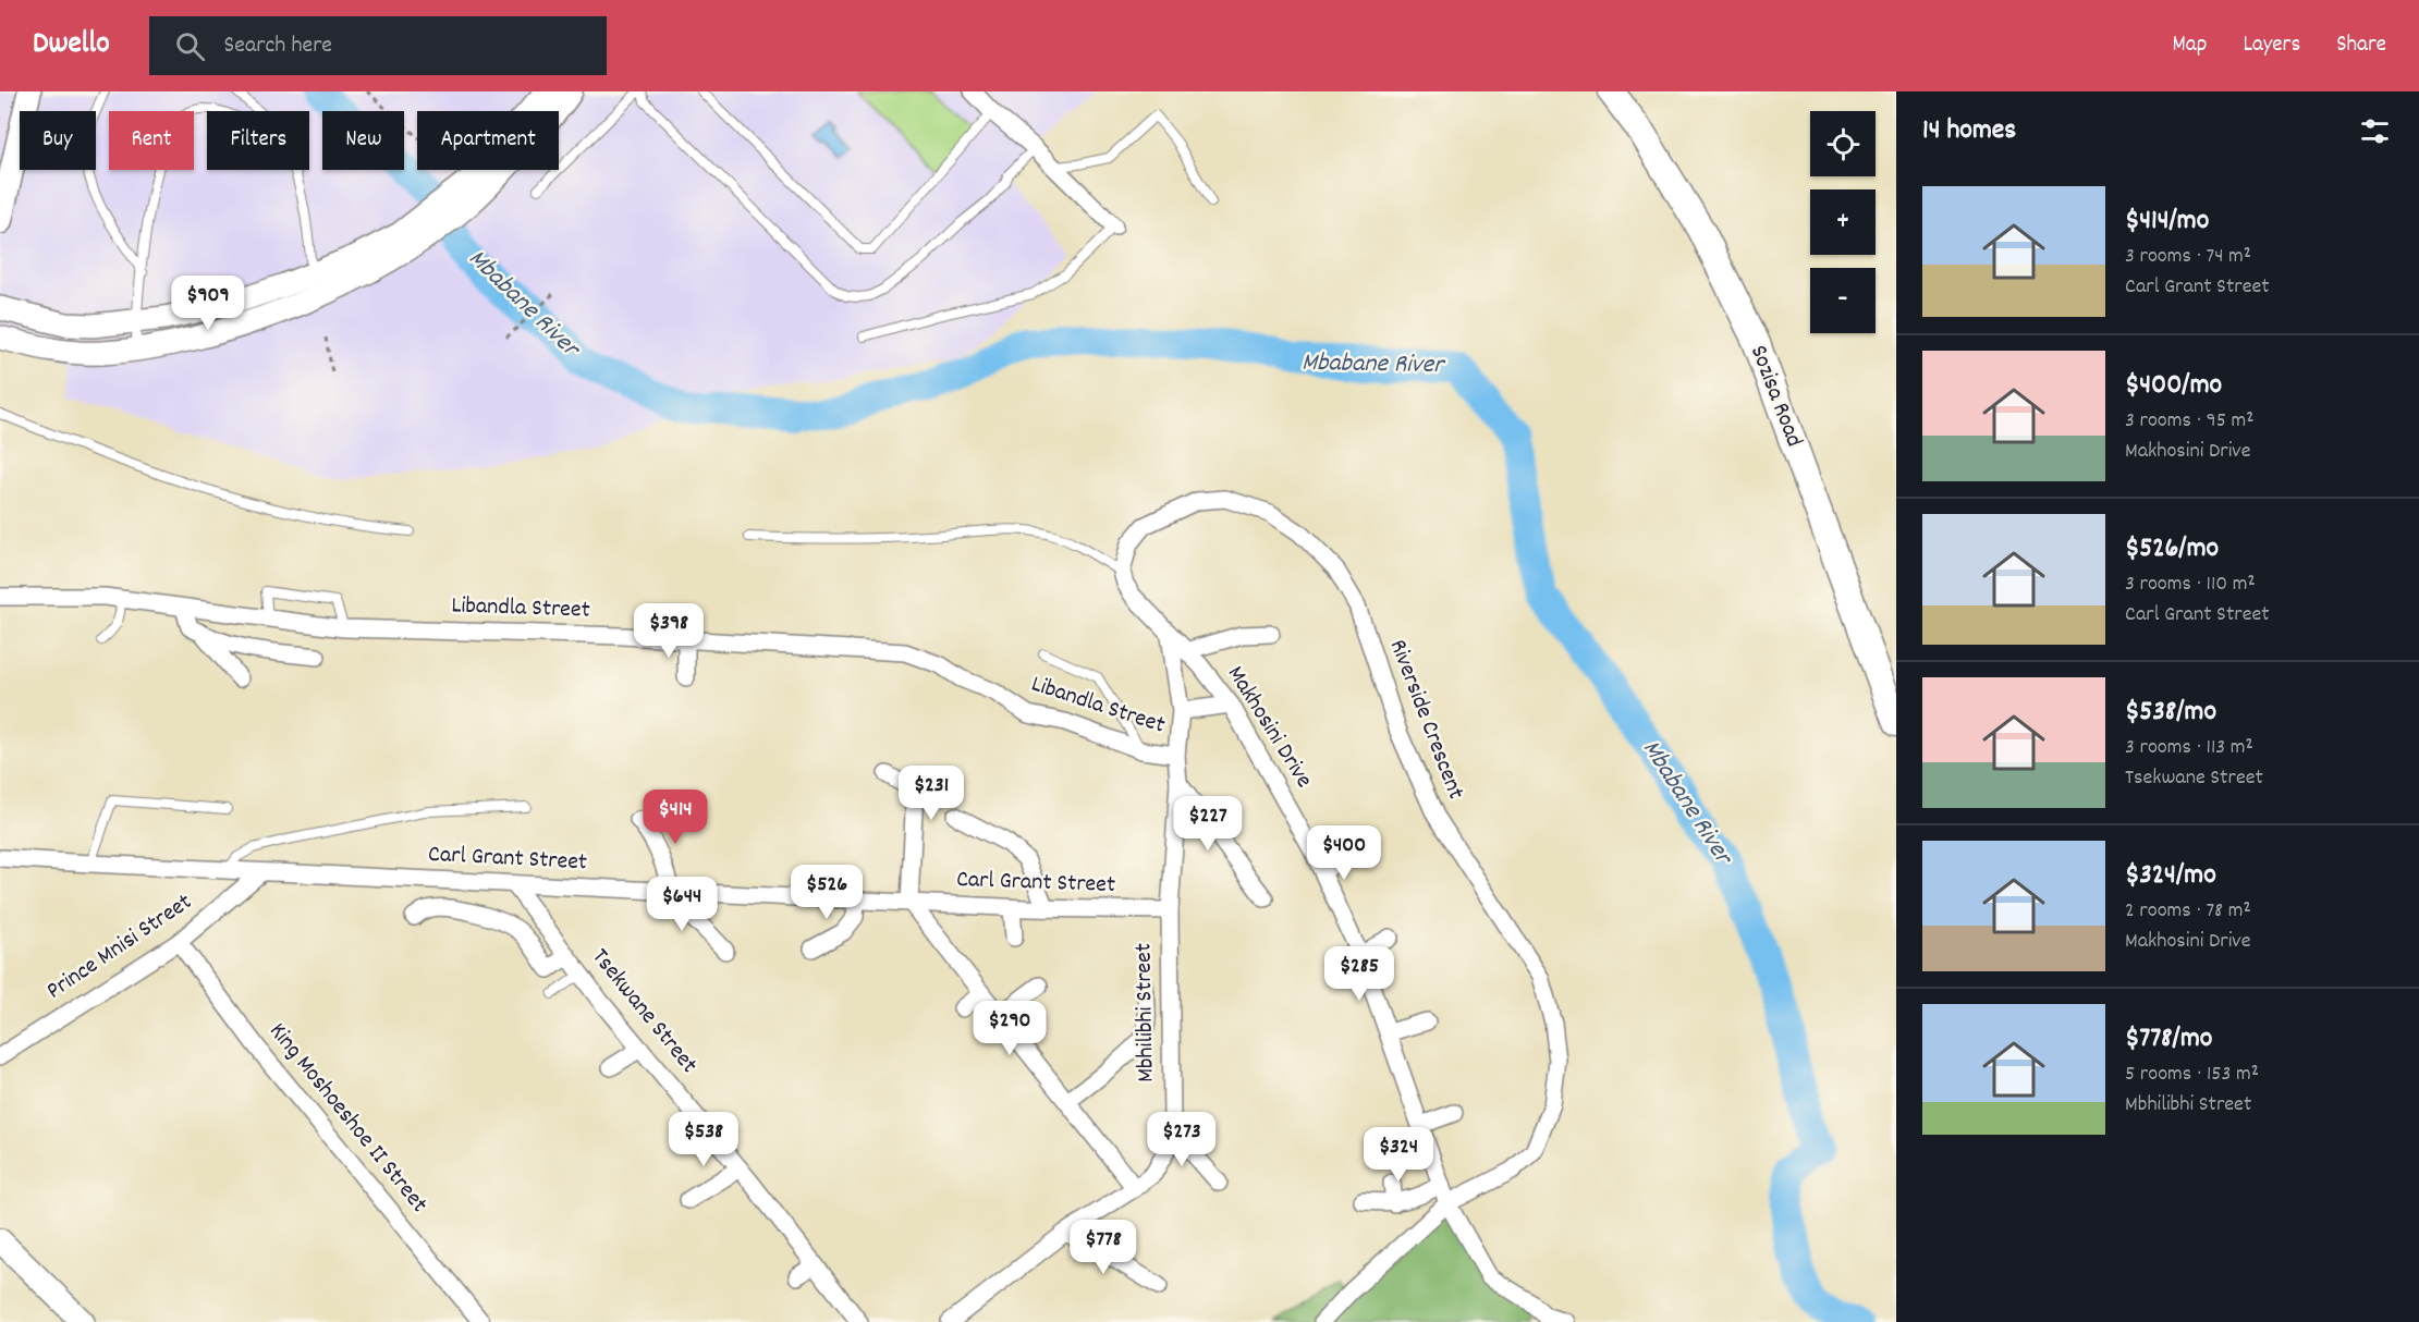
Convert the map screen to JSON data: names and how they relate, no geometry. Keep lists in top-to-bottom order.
{
  "streets": {
    "main road": ["Sozisa Road"],
    "street": [
      "Libandla Street",
      "Riverside Crescent",
      "Makhosini Drive",
      "Carl Grant Street",
      "Prince Mnisi Street",
      "Tsekwane Street",
      "Mbhilibhi Street",
      "King Moshoeshoe II Street"
    ]
  },
  "crossings": [
    ["Libandla Street", "Mbhilibhi Street"],
    ["Riverside Crescent", "Makhosini Drive"],
    ["Makhosini Drive", "Mbhilibhi Street"],
    ["Carl Grant Street", "Prince Mnisi Street"],
    ["Carl Grant Street", "Tsekwane Street"],
    ["Carl Grant Street", "Mbhilibhi Street"],
    ["Prince Mnisi Street", "King Moshoeshoe II Street"]
  ],
  "water": ["Mbabane River"],
  "page": {
    "header": "Dwello",
    "search": "Search here",
    "nav": ["Map", "Layers", "Share"],
    "heading": "14 homes",
    "map_buttons": ["+", "−"],
    "chip": [
      "Buy",
      "Rent",
      "Filters",
      "New",
      "Apartment"
    ],
    "list": [
      {
        "name": "$414/mo",
        "note": "3 rooms · 74 m² · Carl Grant Street"
      },
      {
        "name": "$400/mo",
        "note": "3 rooms · 95 m² · Makhosini Drive"
      },
      {
        "name": "$526/mo",
        "note": "3 rooms · 110 m² · Carl Grant Street"
      },
      {
        "name": "$538/mo",
        "note": "3 rooms · 113 m² · Tsekwane Street"
      },
      {
        "name": "$324/mo",
        "note": "2 rooms · 78 m² · Makhosini Drive"
      },
      {
        "name": "$778/mo",
        "note": "5 rooms · 153 m² · Mbhilibhi Street"
      }
    ],
    "price": [
      "$909",
      "$398",
      "$231",
      "$414",
      "$227",
      "$400",
      "$526",
      "$644",
      "$285",
      "$290",
      "$538",
      "$273",
      "$324",
      "$778"
    ]
  }
}
